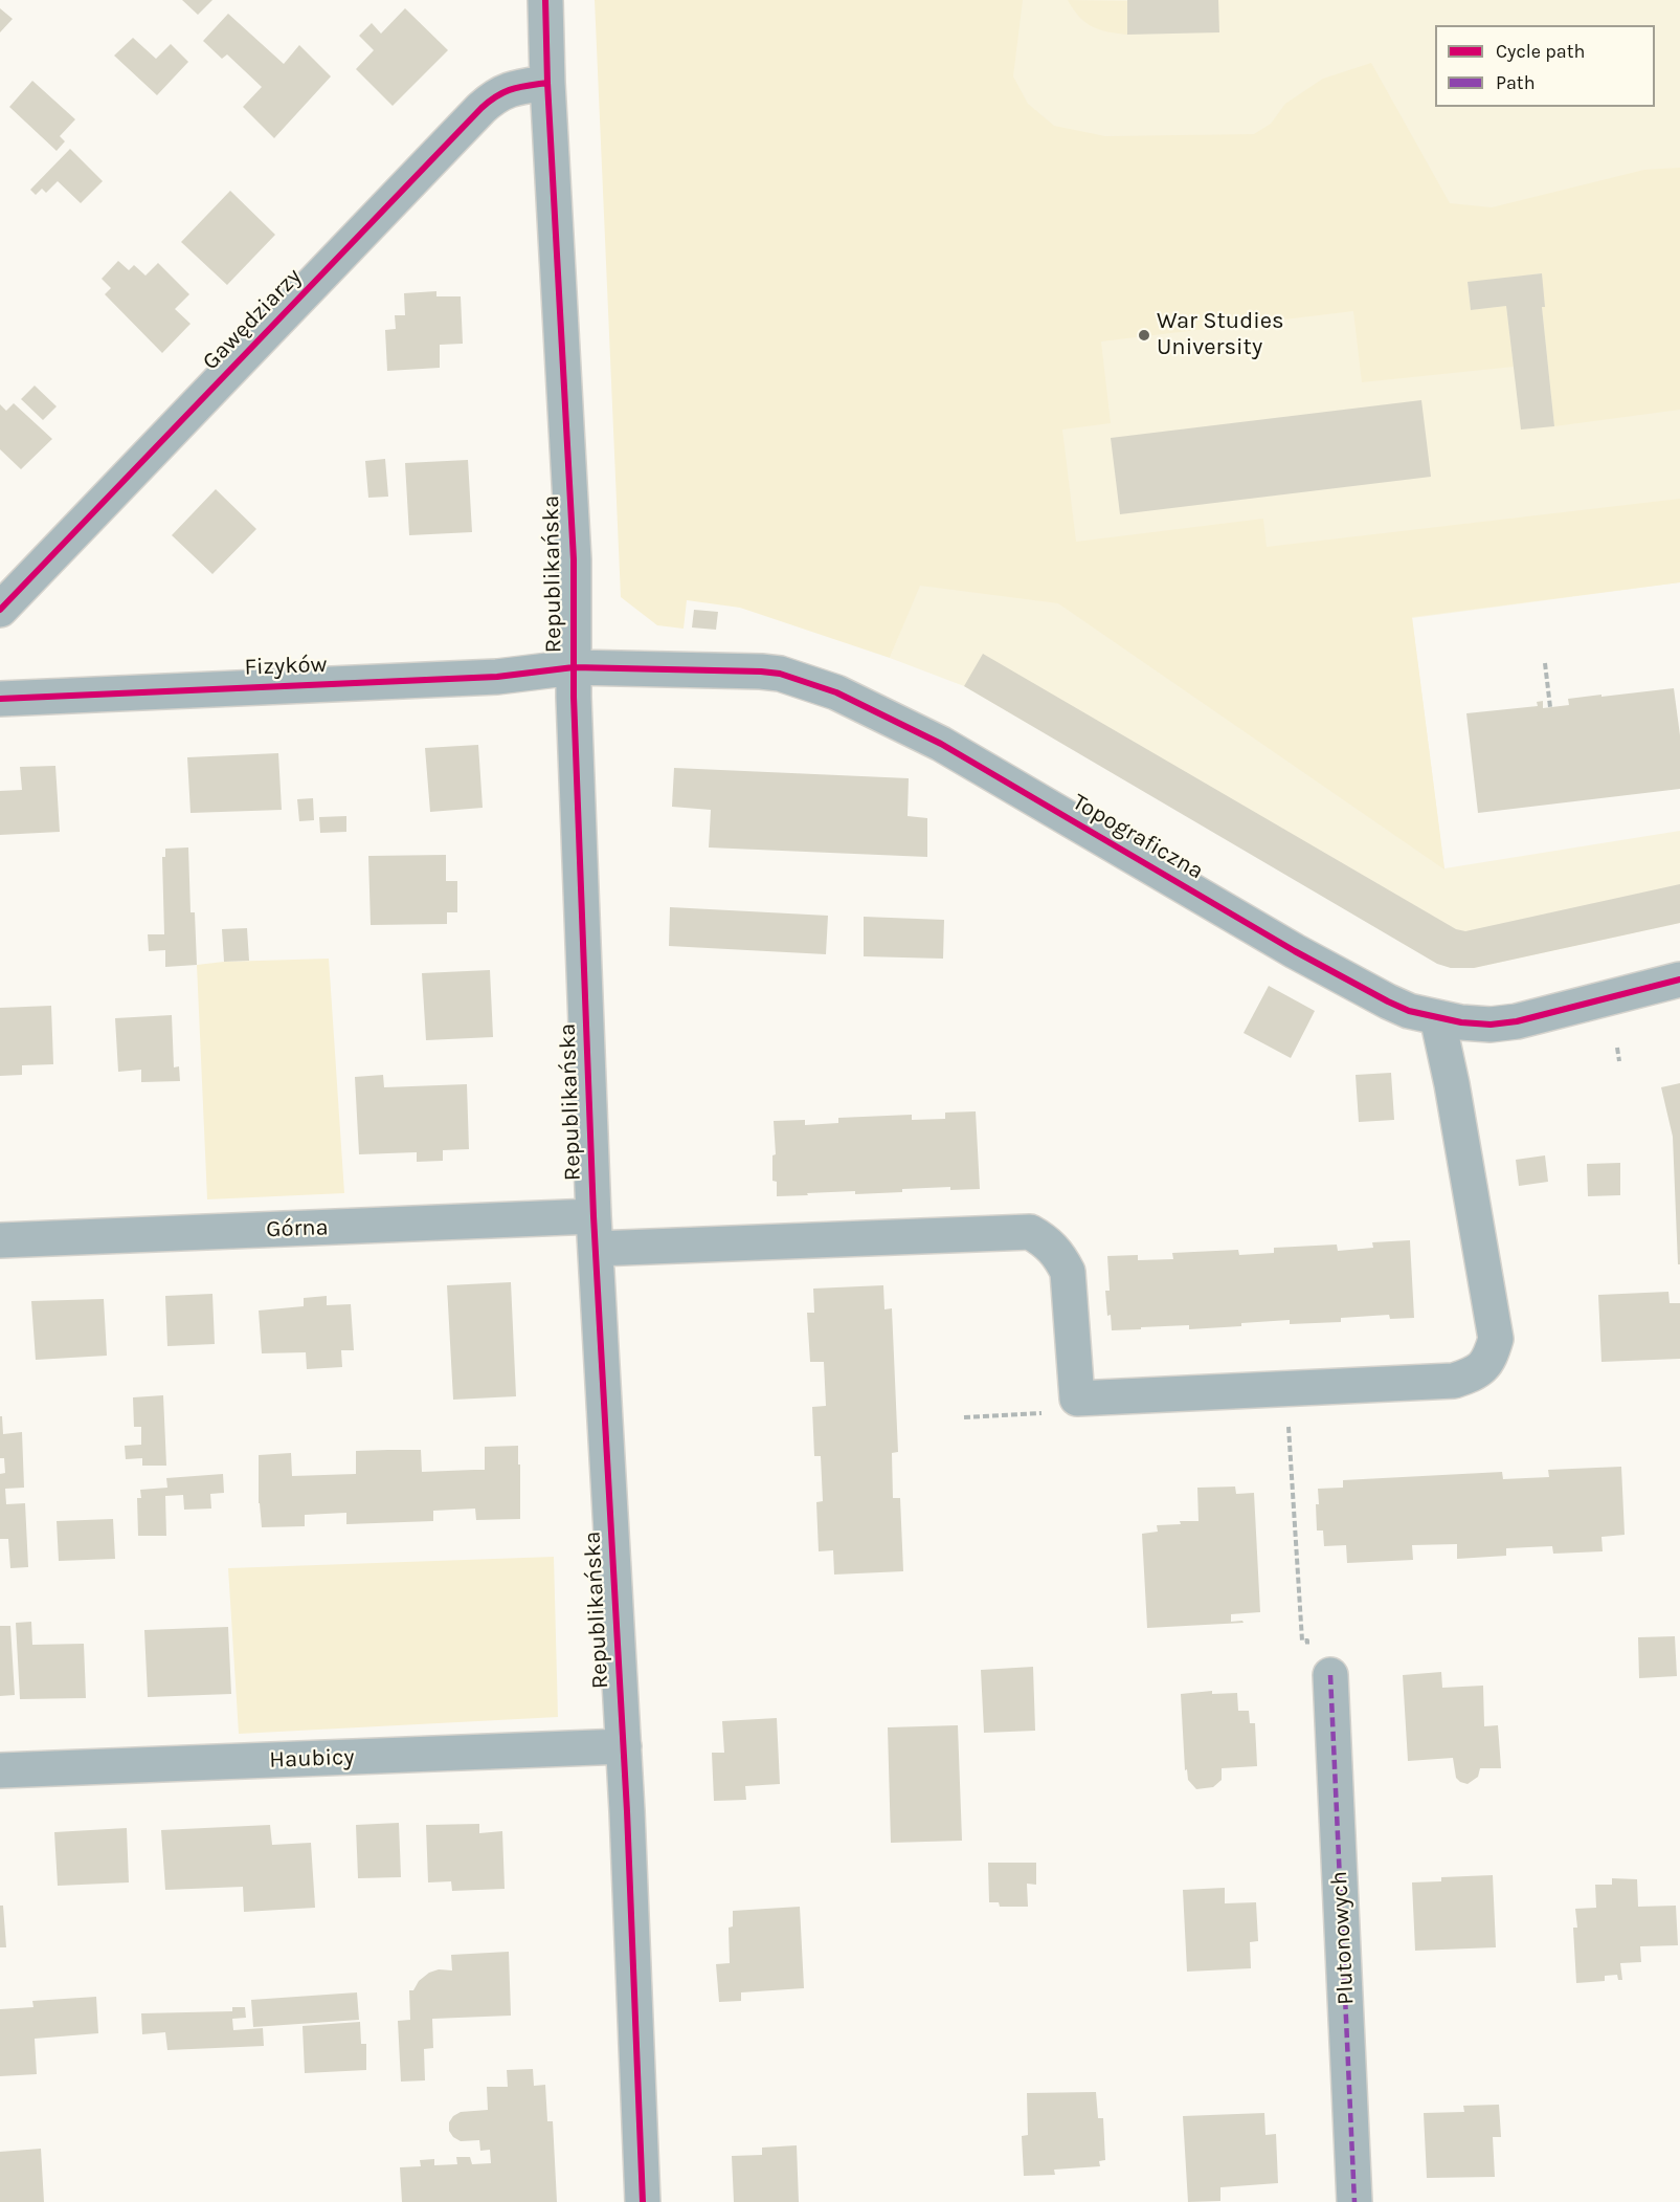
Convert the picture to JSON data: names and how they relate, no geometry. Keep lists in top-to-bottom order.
{
  "streets": {
    "street": [
      "Gawędziarzy",
      "Republikańska",
      "Fizyków",
      "Topograficzna",
      "Górna",
      "Haubicy",
      "Plutonowych"
    ]
  },
  "crossings": [
    ["Gawędziarzy", "Republikańska"],
    ["Republikańska", "Fizyków"],
    ["Republikańska", "Topograficzna"],
    ["Republikańska", "Górna"],
    ["Republikańska", "Haubicy"],
    ["Fizyków", "Topograficzna"]
  ],
  "places": ["War Studies University"],
  "legend": ["Cycle path", "Path"]
}
